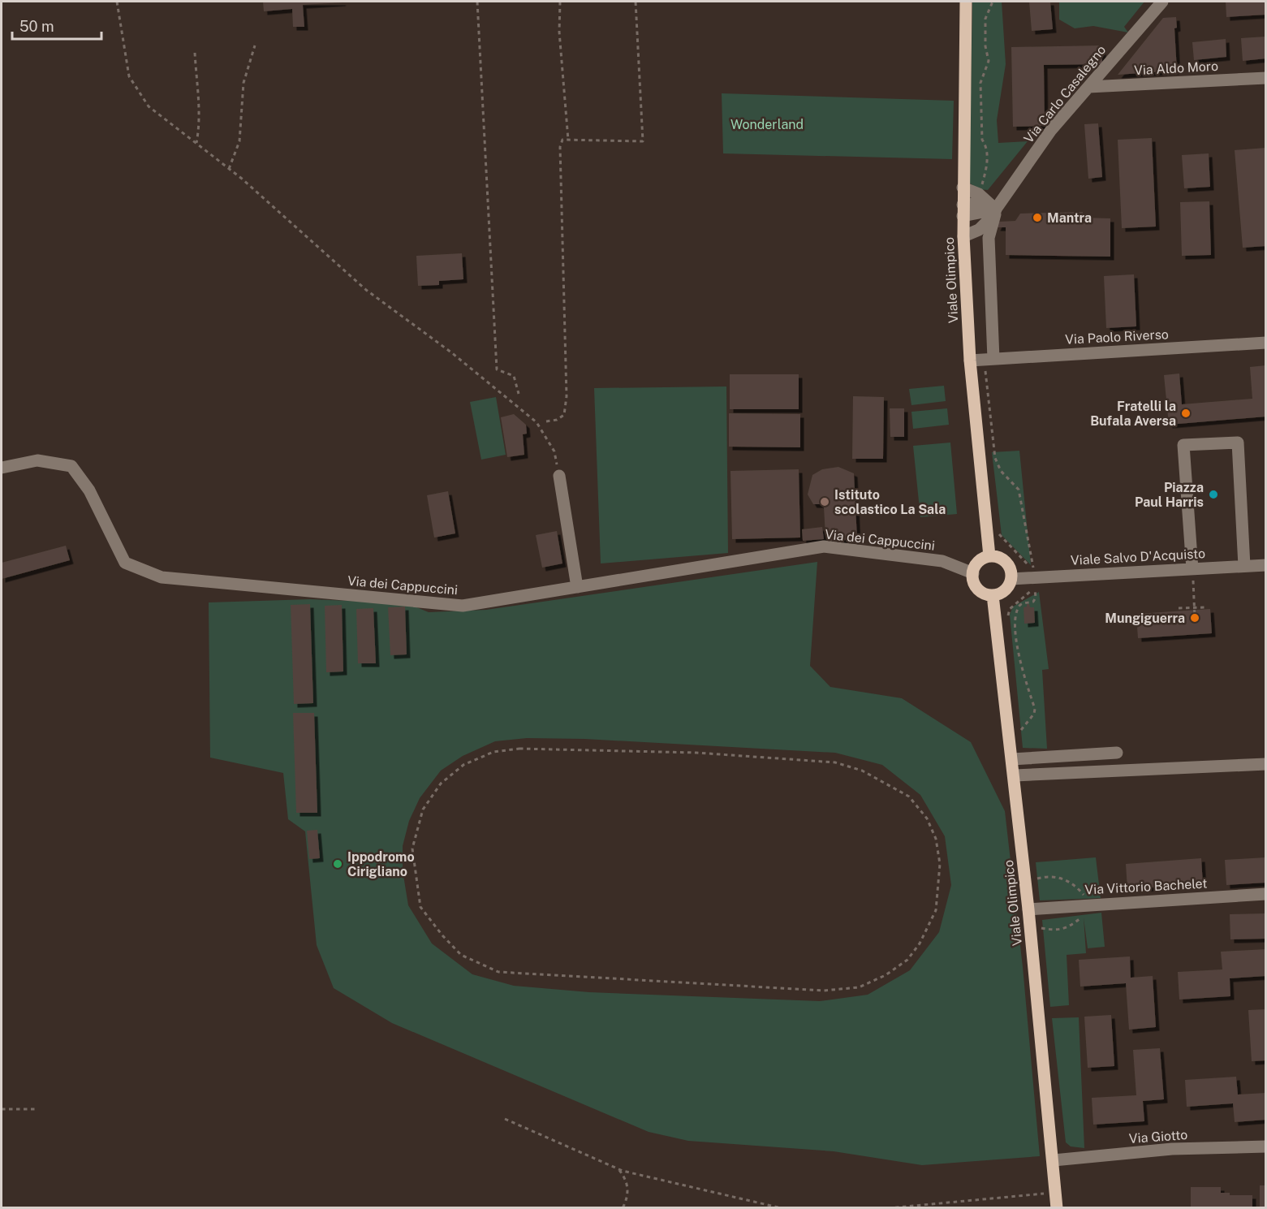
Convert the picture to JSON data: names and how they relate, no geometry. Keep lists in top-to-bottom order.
{
  "streets": {
    "main road": ["Viale Olimpico"],
    "street": [
      "Via Aldo Moro",
      "Via Carlo Casalegno",
      "Via Paolo Riverso",
      "Via dei Cappuccini",
      "Viale Salvo D'Acquisto",
      "Via Vittorio Bachelet",
      "Via Giotto"
    ]
  },
  "crossings": [
    ["Via Aldo Moro", "Via Carlo Casalegno"],
    ["Via Carlo Casalegno", "Viale Olimpico"],
    ["Viale Olimpico", "Via Paolo Riverso"],
    ["Viale Olimpico", "Via dei Cappuccini"],
    ["Viale Olimpico", "Viale Salvo D'Acquisto"],
    ["Viale Olimpico", "Via Vittorio Bachelet"],
    ["Viale Olimpico", "Via Giotto"],
    ["Via dei Cappuccini", "Viale Salvo D'Acquisto"]
  ],
  "parks": ["Wonderland"],
  "places": [
    "Mantra",
    "Fratelli la Bufala Aversa",
    "Piazza Paul Harris",
    "Istituto scolastico La Sala",
    "Mungiguerra",
    "Ippodromo Cirigliano"
  ],
  "scale_bar": "50 m"
}
